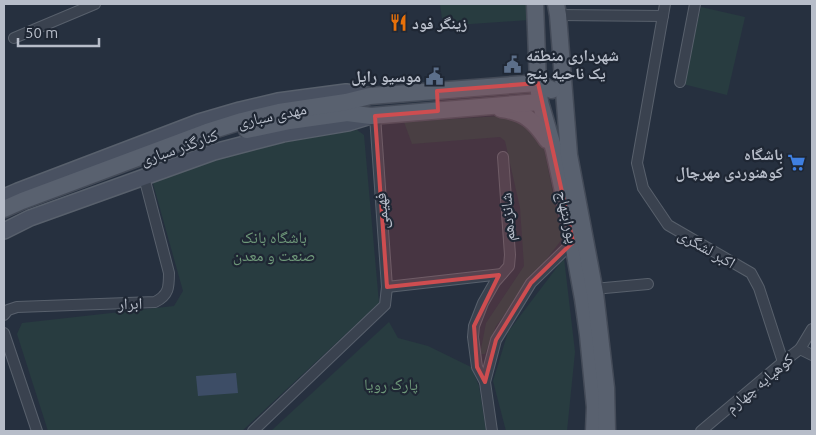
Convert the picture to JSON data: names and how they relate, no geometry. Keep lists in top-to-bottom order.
{
  "streets": {
    "main road": ["مهدی سباری", "کنارگذر سباری", "پورابتهاج"],
    "street": [
      "فهیمی",
      "شانزدهم",
      "اکبر لشگری",
      "ابرار",
      "کوهپایه چهارم"
    ]
  },
  "crossings": [
    ["مهدی سباری", "کنارگذر سباری"],
    ["مهدی سباری", "پورابتهاج"],
    ["کنارگذر سباری", "فهیمی"],
    ["کنارگذر سباری", "ابرار"],
    ["اکبر لشگری", "کوهپایه چهارم"]
  ],
  "parks": ["باشگاه بانک صنعت و معدن", "پارک رویا"],
  "places": {
    "restaurant": ["زینگر فود"],
    "public building": ["شهرداری منطقه یک ناحیه پنج", "موسیو راپل"],
    "supermarket": ["باشگاه کوهنوردی مهرچال"]
  },
  "scale_bar": "50 m"
}
